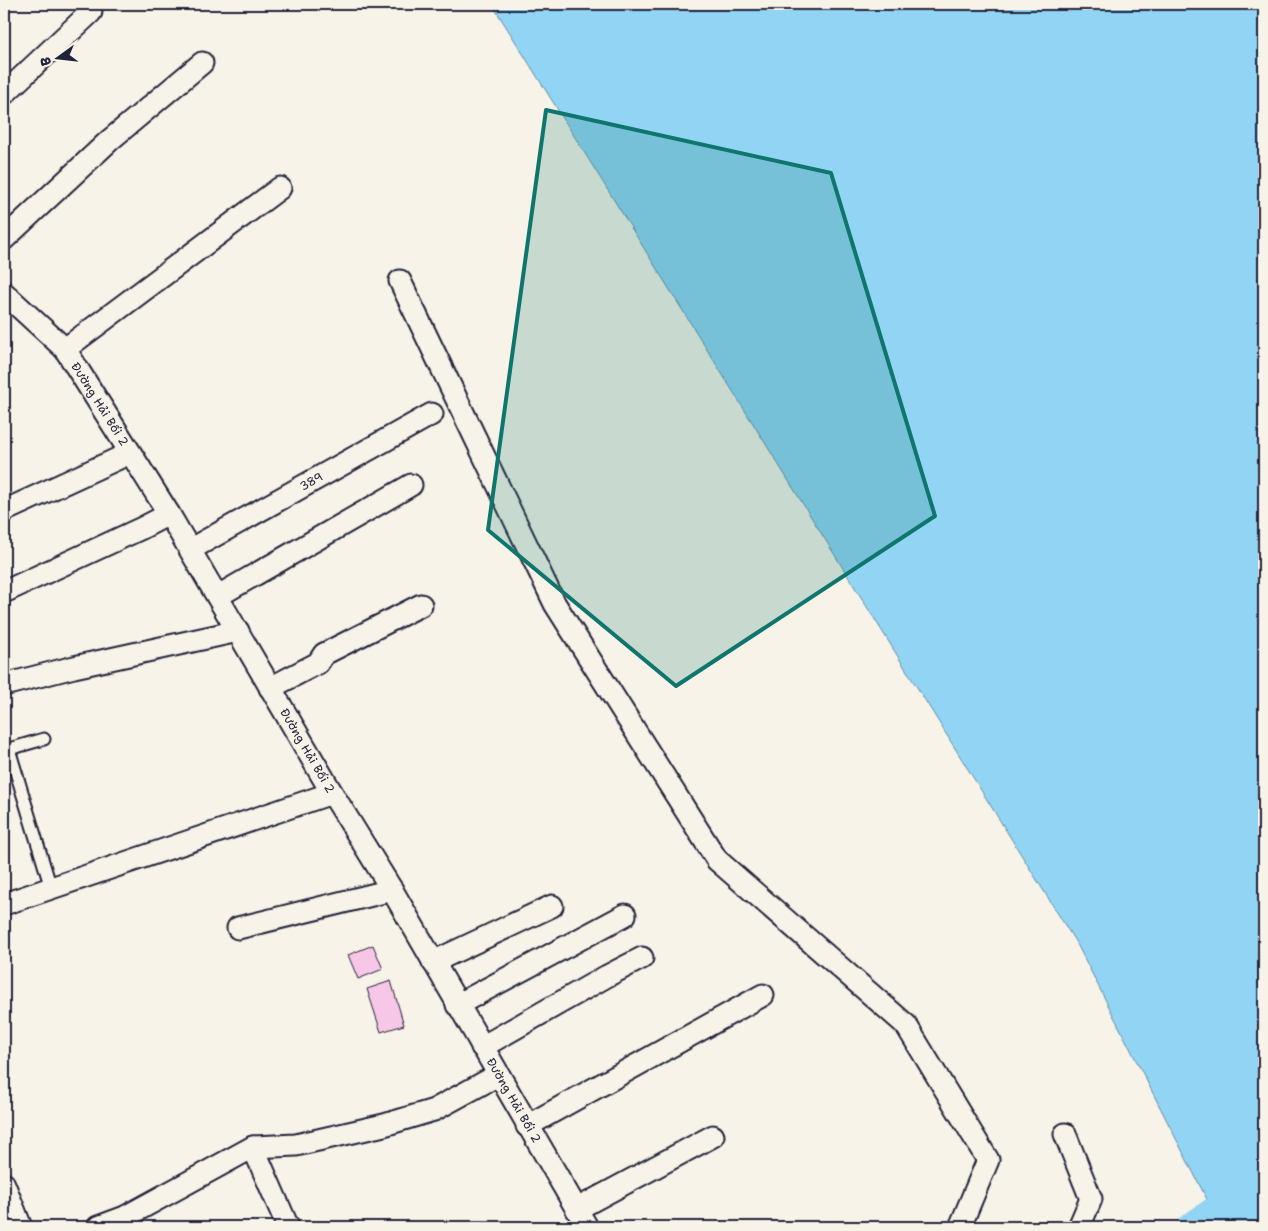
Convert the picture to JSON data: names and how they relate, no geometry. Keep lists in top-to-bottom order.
{
  "streets": {
    "street": ["Đường Hải Bối 2", "389"]
  },
  "crossings": [
    ["Đường Hải Bối 2", "389"]
  ],
  "north": "left"
}
